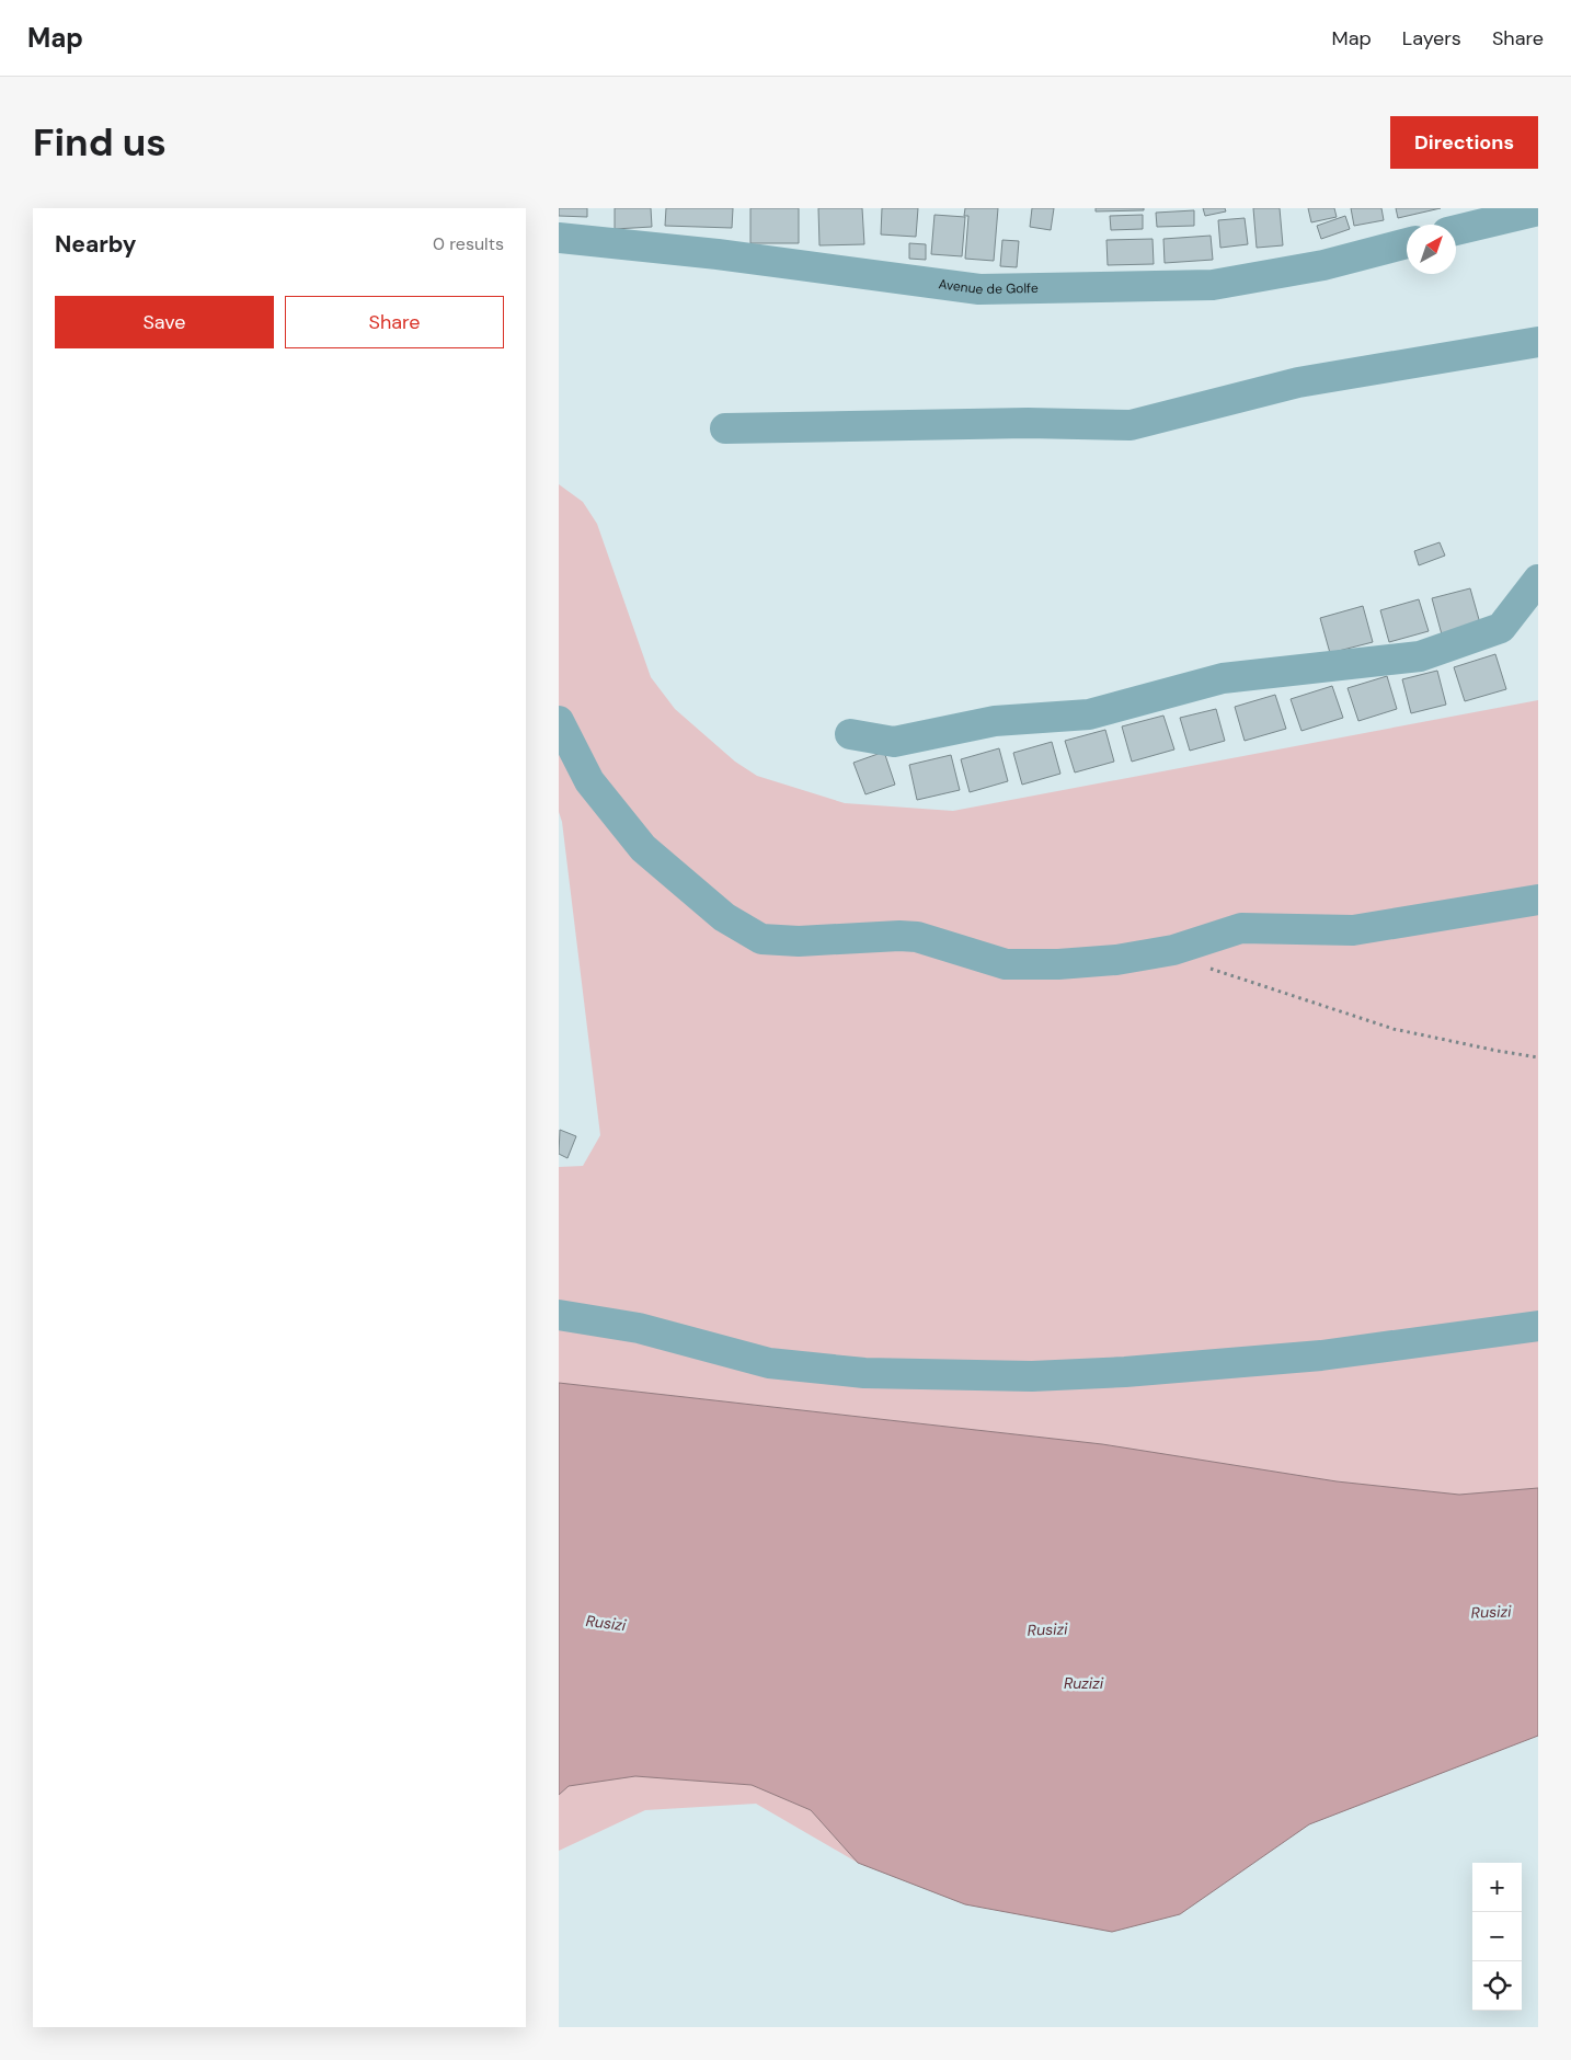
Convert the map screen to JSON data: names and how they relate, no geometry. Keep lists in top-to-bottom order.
{
  "streets": {
    "street": ["Avenue de Golfe"]
  },
  "water": ["Rusizi", "Ruzizi"],
  "north": "top right",
  "page": {
    "header": "Map",
    "nav": ["Map", "Layers", "Share"],
    "buttons": [
      "Directions",
      ["Save", "Share"]
    ],
    "title": "Find us",
    "heading": ["Nearby", "0 results"],
    "map_buttons": ["+", "−"]
  }
}
